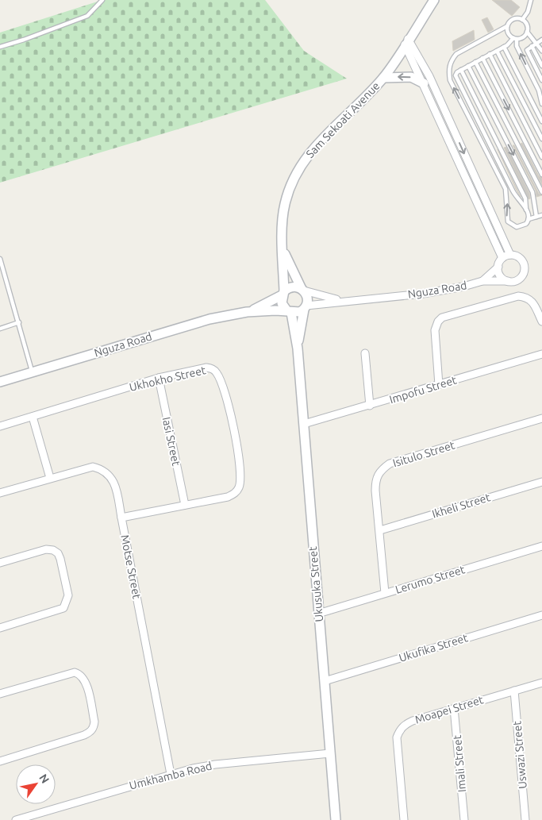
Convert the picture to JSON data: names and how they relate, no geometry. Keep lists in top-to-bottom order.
{
  "streets": {
    "street": [
      "Sam Sekoati Avenue",
      "Nguza Road",
      "Ukhokho Street",
      "Impofu Street",
      "Iasi Street",
      "Isitulo Street",
      "Ikheli Street",
      "Motse Street",
      "Lerumo Street",
      "Ukusuka Street",
      "Ukufika Street",
      "Moapei Street",
      "Uswazi Street",
      "Imali Street",
      "Umkhamba Road"
    ]
  },
  "crossings": [
    ["Sam Sekoati Avenue", "Nguza Road"],
    ["Sam Sekoati Avenue", "Ukusuka Street"],
    ["Nguza Road", "Ukusuka Street"],
    ["Ukhokho Street", "Iasi Street"],
    ["Ukhokho Street", "Motse Street"],
    ["Impofu Street", "Ukusuka Street"],
    ["Isitulo Street", "Ikheli Street"],
    ["Isitulo Street", "Lerumo Street"],
    ["Motse Street", "Umkhamba Road"],
    ["Lerumo Street", "Ukusuka Street"],
    ["Ukusuka Street", "Ukufika Street"],
    ["Ukusuka Street", "Umkhamba Road"],
    ["Moapei Street", "Uswazi Street"],
    ["Moapei Street", "Imali Street"]
  ],
  "north": "top right"
}
